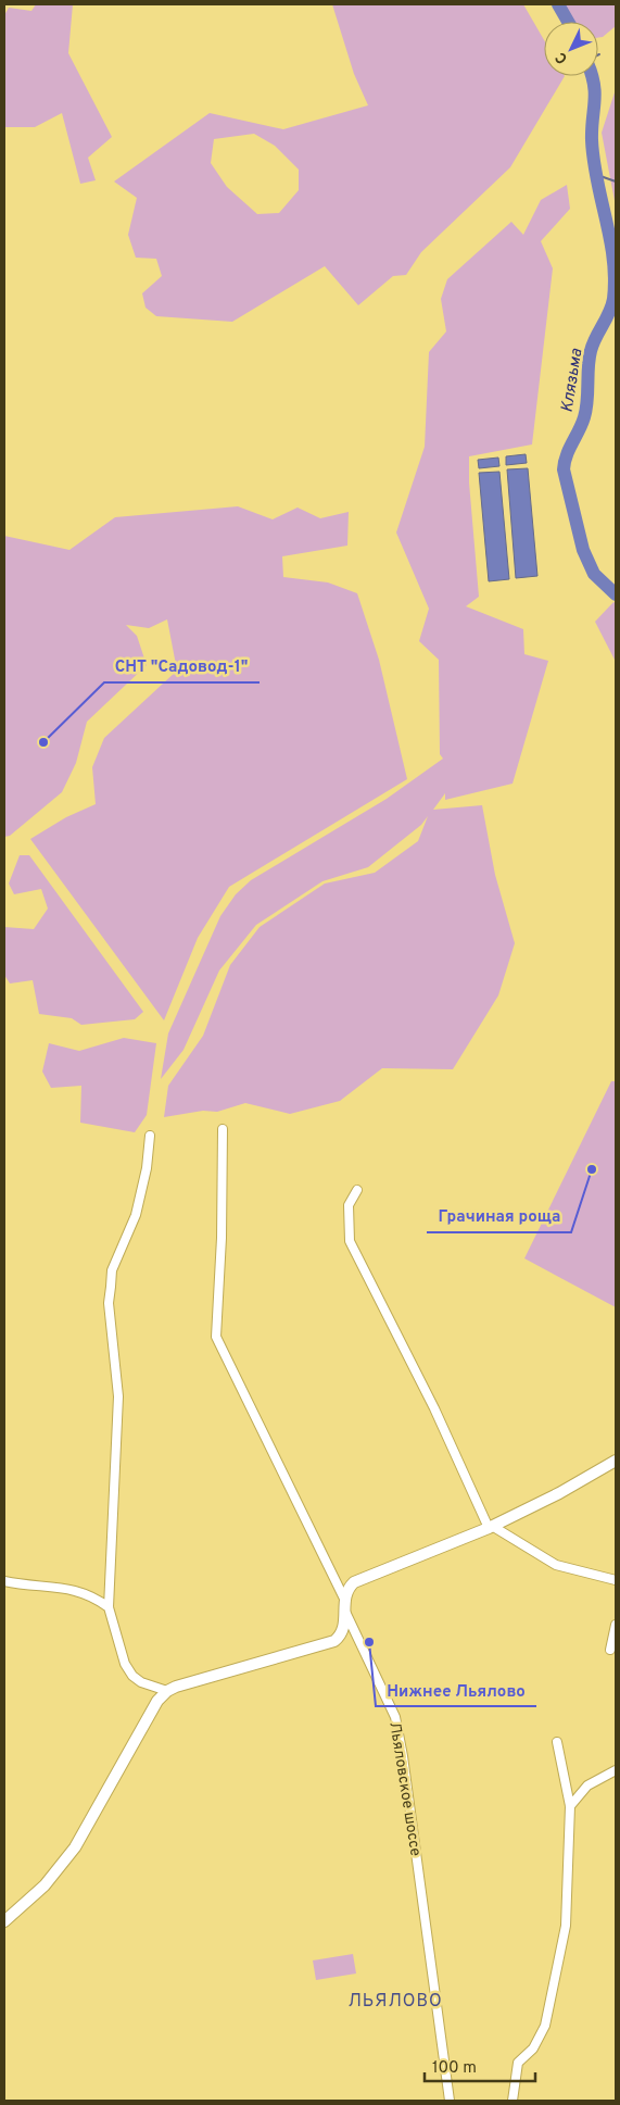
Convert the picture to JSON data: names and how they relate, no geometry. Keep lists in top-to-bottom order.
{
  "streets": {
    "street": ["Льяловское шоссе"]
  },
  "districts": ["ЛЬЯЛОВО"],
  "water": ["Клязьма"],
  "places": ["СНТ \"Садовод-1\"", "Грачиная роща", "Нижнее Льялово"],
  "scale_bar": "100 m",
  "north": "bottom left"
}
